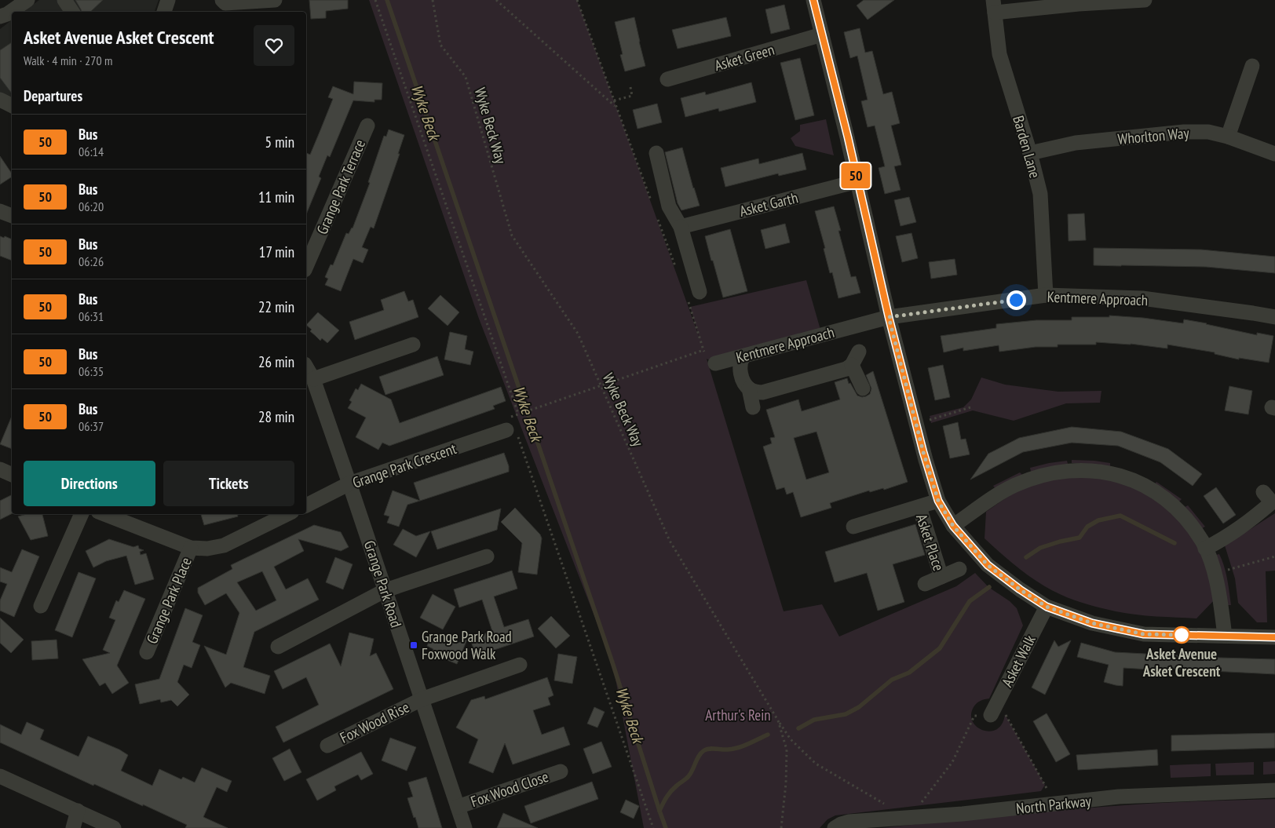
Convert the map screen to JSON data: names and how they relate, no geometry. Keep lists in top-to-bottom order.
{
  "streets": {
    "street": [
      "Asket Green",
      "Whorlton Way",
      "Barden Lane",
      "Grange Park Terrace",
      "Asket Garth",
      "Kentmere Approach",
      "Grange Park Crescent",
      "Asket Place",
      "Grange Park Road",
      "Grange Park Place",
      "Asket Walk",
      "Fox Wood Rise",
      "Fox Wood Close",
      "North Parkway"
    ],
    "path": ["Wyke Beck Way"]
  },
  "crossings": [
    ["Whorlton Way", "Barden Lane"],
    ["Barden Lane", "Kentmere Approach"],
    ["Grange Park Crescent", "Grange Park Road"],
    ["Grange Park Road", "Fox Wood Rise"],
    ["Grange Park Road", "Fox Wood Close"]
  ],
  "water": ["Wyke Beck"],
  "parks": ["Arthur's Rein"],
  "places": {
    "other": ["Asket Avenue Asket Crescent"],
    "transit": ["Grange Park Road Foxwood Walk"]
  },
  "lines": ["bus line 50"],
  "page": {
    "on_map": "50",
    "heading": [
      ["Asket Avenue Asket Crescent", "Walk · 4 min · 270 m"],
      "Departures"
    ],
    "list": [
      {
        "mark": "50",
        "name": "Bus",
        "note": "06:14",
        "value": "5 min"
      },
      {
        "mark": "50",
        "name": "Bus",
        "note": "06:20",
        "value": "11 min"
      },
      {
        "mark": "50",
        "name": "Bus",
        "note": "06:26",
        "value": "17 min"
      },
      {
        "mark": "50",
        "name": "Bus",
        "note": "06:31",
        "value": "22 min"
      },
      {
        "mark": "50",
        "name": "Bus",
        "note": "06:35",
        "value": "26 min"
      },
      {
        "mark": "50",
        "name": "Bus",
        "note": "06:37",
        "value": "28 min"
      }
    ],
    "buttons": ["Directions", "Tickets"]
  }
}
